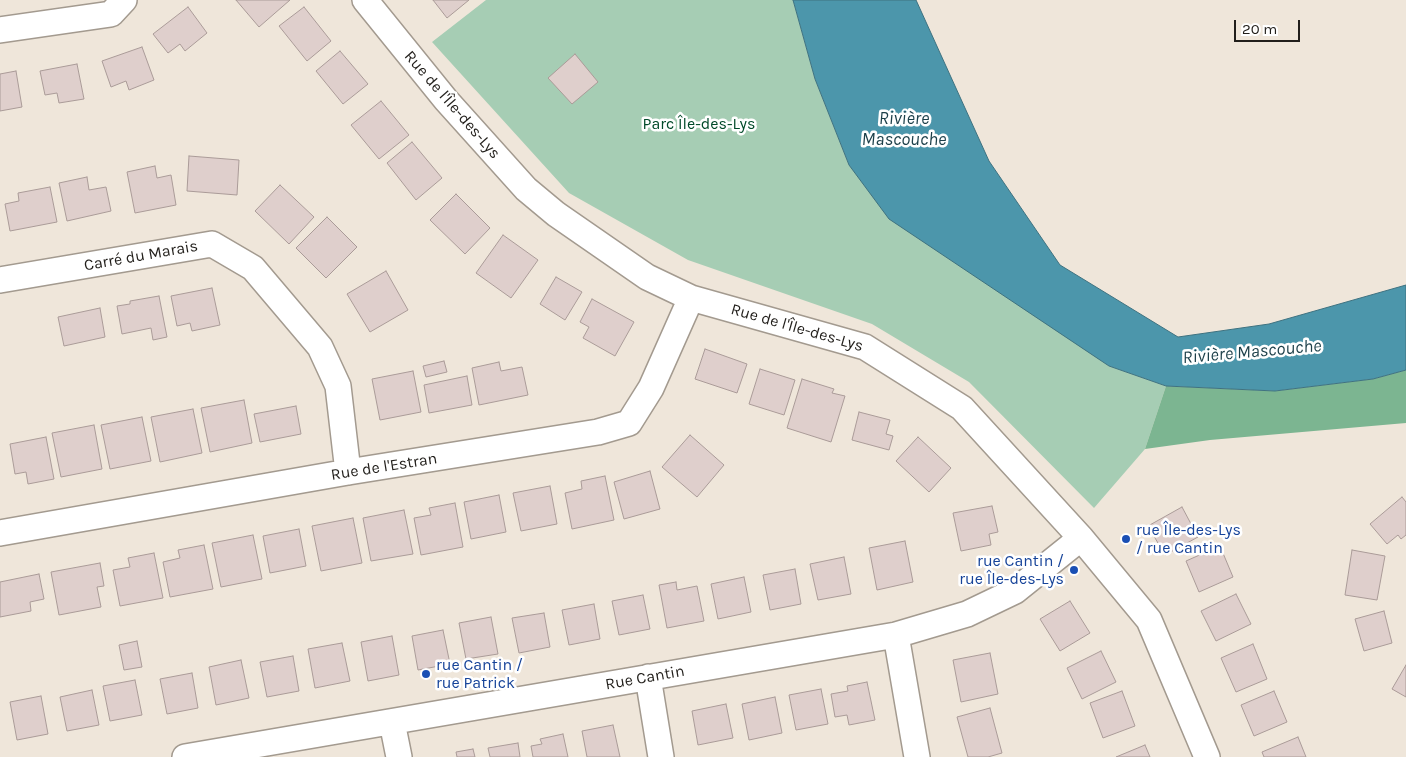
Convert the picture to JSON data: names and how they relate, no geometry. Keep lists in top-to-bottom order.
{
  "streets": {
    "street": [
      "Rue de l'Île-des-Lys",
      "Carré du Marais",
      "Rue de l'Estran",
      "Rue Cantin"
    ]
  },
  "crossings": [
    ["Rue de l'Île-des-Lys", "Rue de l'Estran"],
    ["Rue de l'Île-des-Lys", "Rue Cantin"],
    ["Carré du Marais", "Rue de l'Estran"]
  ],
  "water": ["Rivière Mascouche"],
  "parks": ["Parc Île-des-Lys"],
  "places": ["rue Île-des-Lys / rue Cantin", "rue Cantin / rue Île-des-Lys", "rue Cantin / rue Patrick"],
  "scale_bar": "20 m"
}
